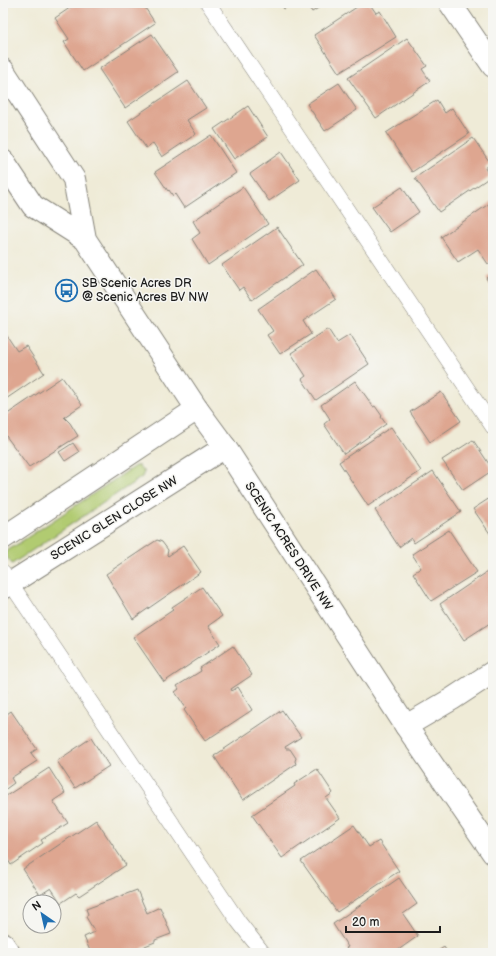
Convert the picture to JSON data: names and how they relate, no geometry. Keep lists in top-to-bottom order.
{
  "streets": {
    "street": ["SCENIC GLEN CLOSE NW", "SCENIC ACRES DRIVE NW"]
  },
  "crossings": [
    ["SCENIC GLEN CLOSE NW", "SCENIC ACRES DRIVE NW"]
  ],
  "places": {
    "bus stop": ["SB Scenic Acres DR @ Scenic Acres BV NW"]
  },
  "scale_bar": "20 m",
  "north": "top left"
}
